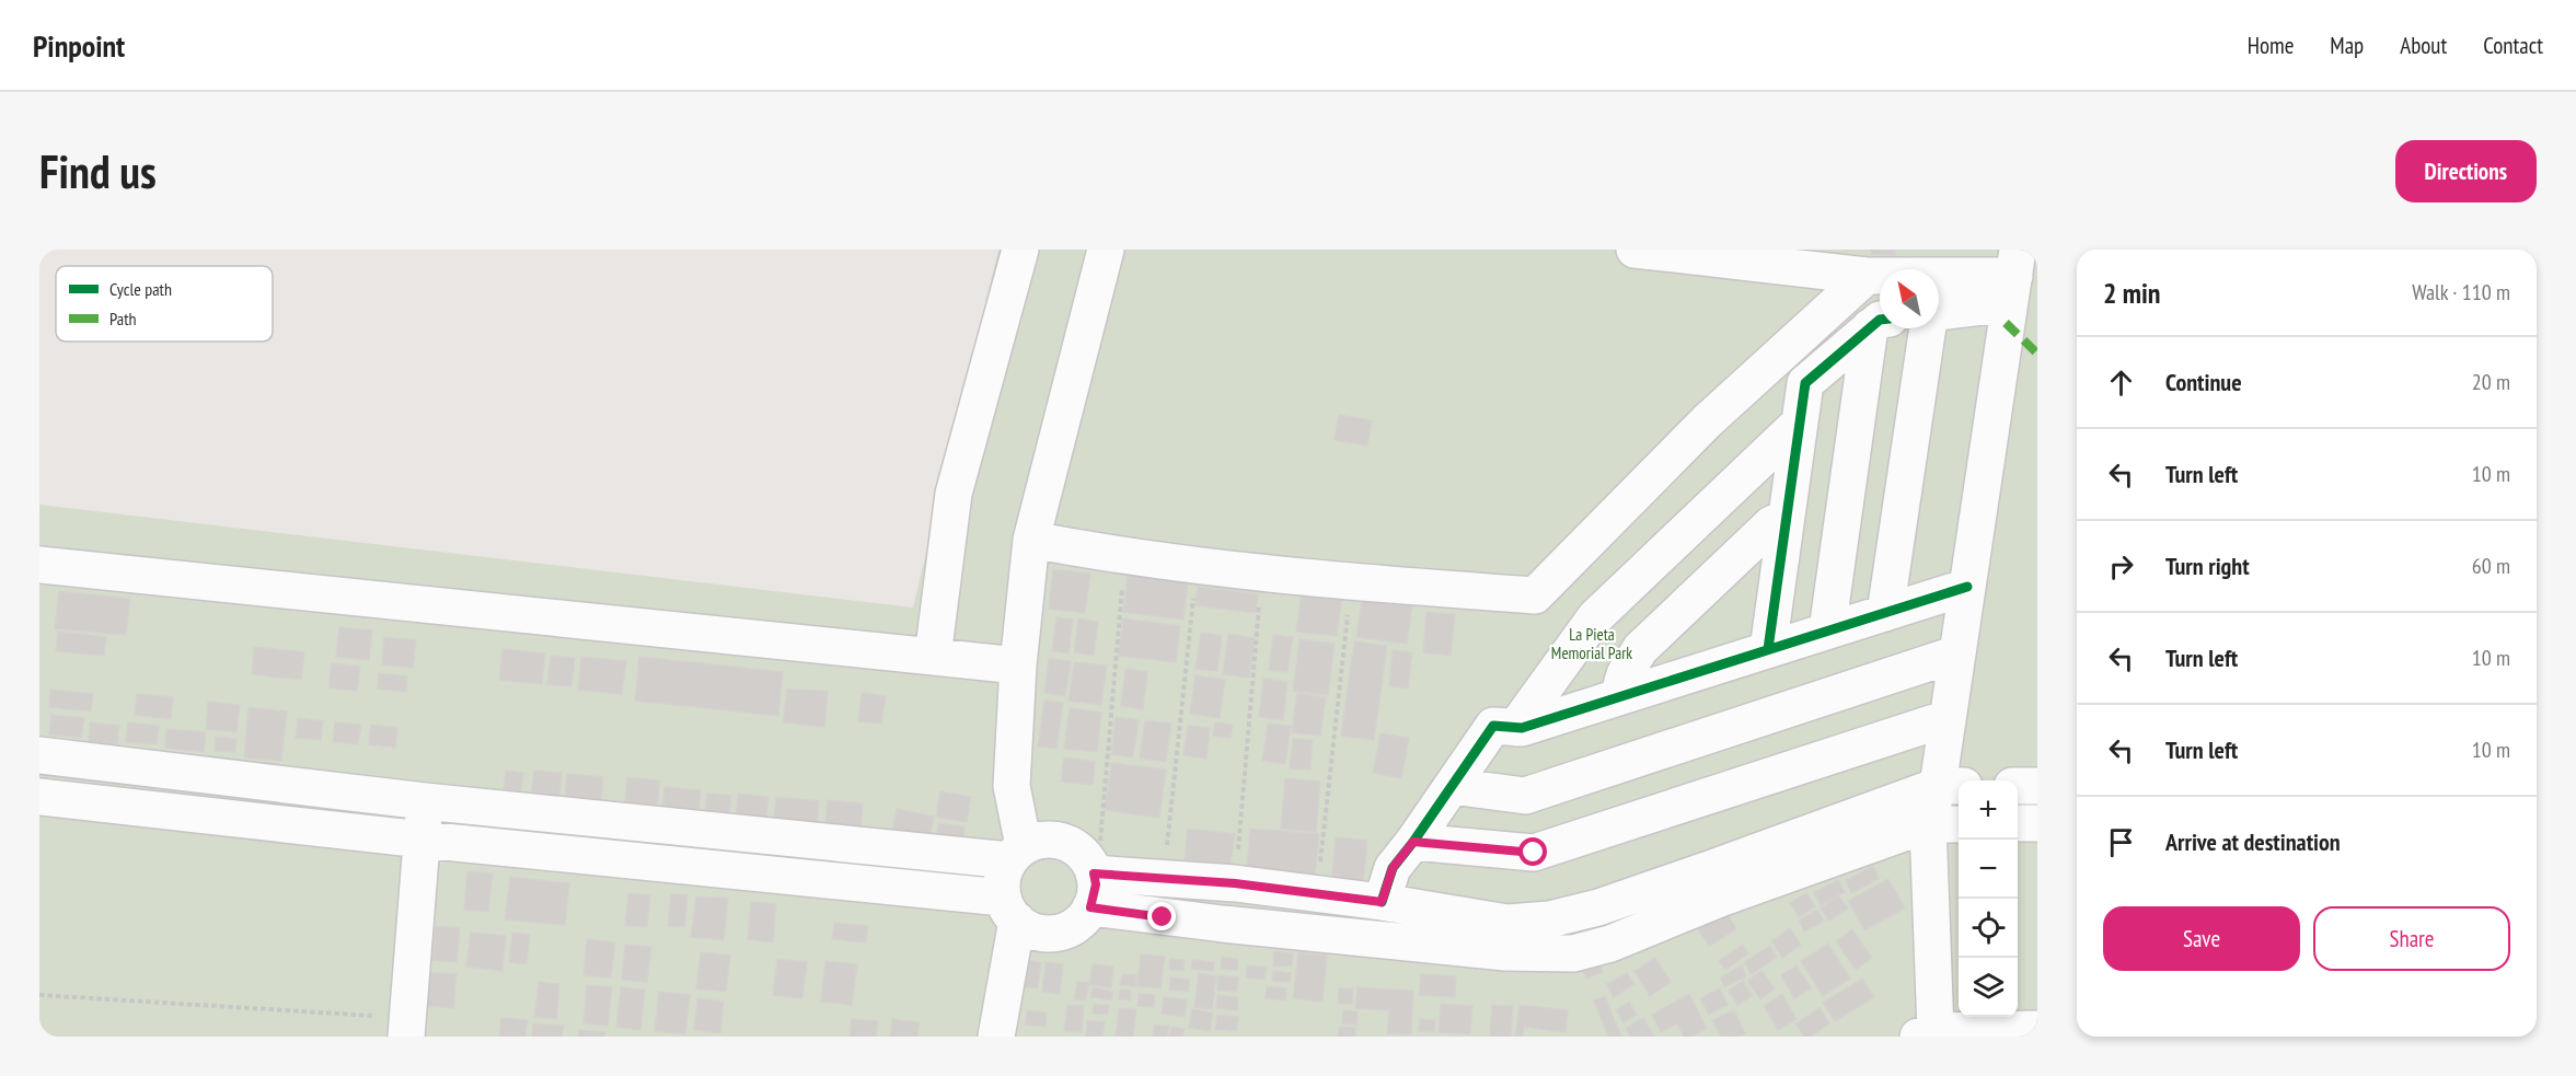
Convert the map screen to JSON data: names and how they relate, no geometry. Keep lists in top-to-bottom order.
{
  "parks": ["La Pieta Memorial Park"],
  "legend": ["Cycle path", "Path"],
  "north": "top left",
  "page": {
    "header": "Pinpoint",
    "nav": [
      "Home",
      "Map",
      "About",
      "Contact"
    ],
    "buttons": [
      "Directions",
      ["Save", "Share"]
    ],
    "title": "Find us",
    "heading": ["2 min", "Walk · 110 m"],
    "list": [
      ["Continue", "20 m"],
      ["Turn left", "10 m"],
      ["Turn right", "60 m"],
      ["Turn left", "10 m"],
      ["Turn left", "10 m"],
      "Arrive at destination"
    ],
    "map_buttons": ["+", "−"]
  }
}
